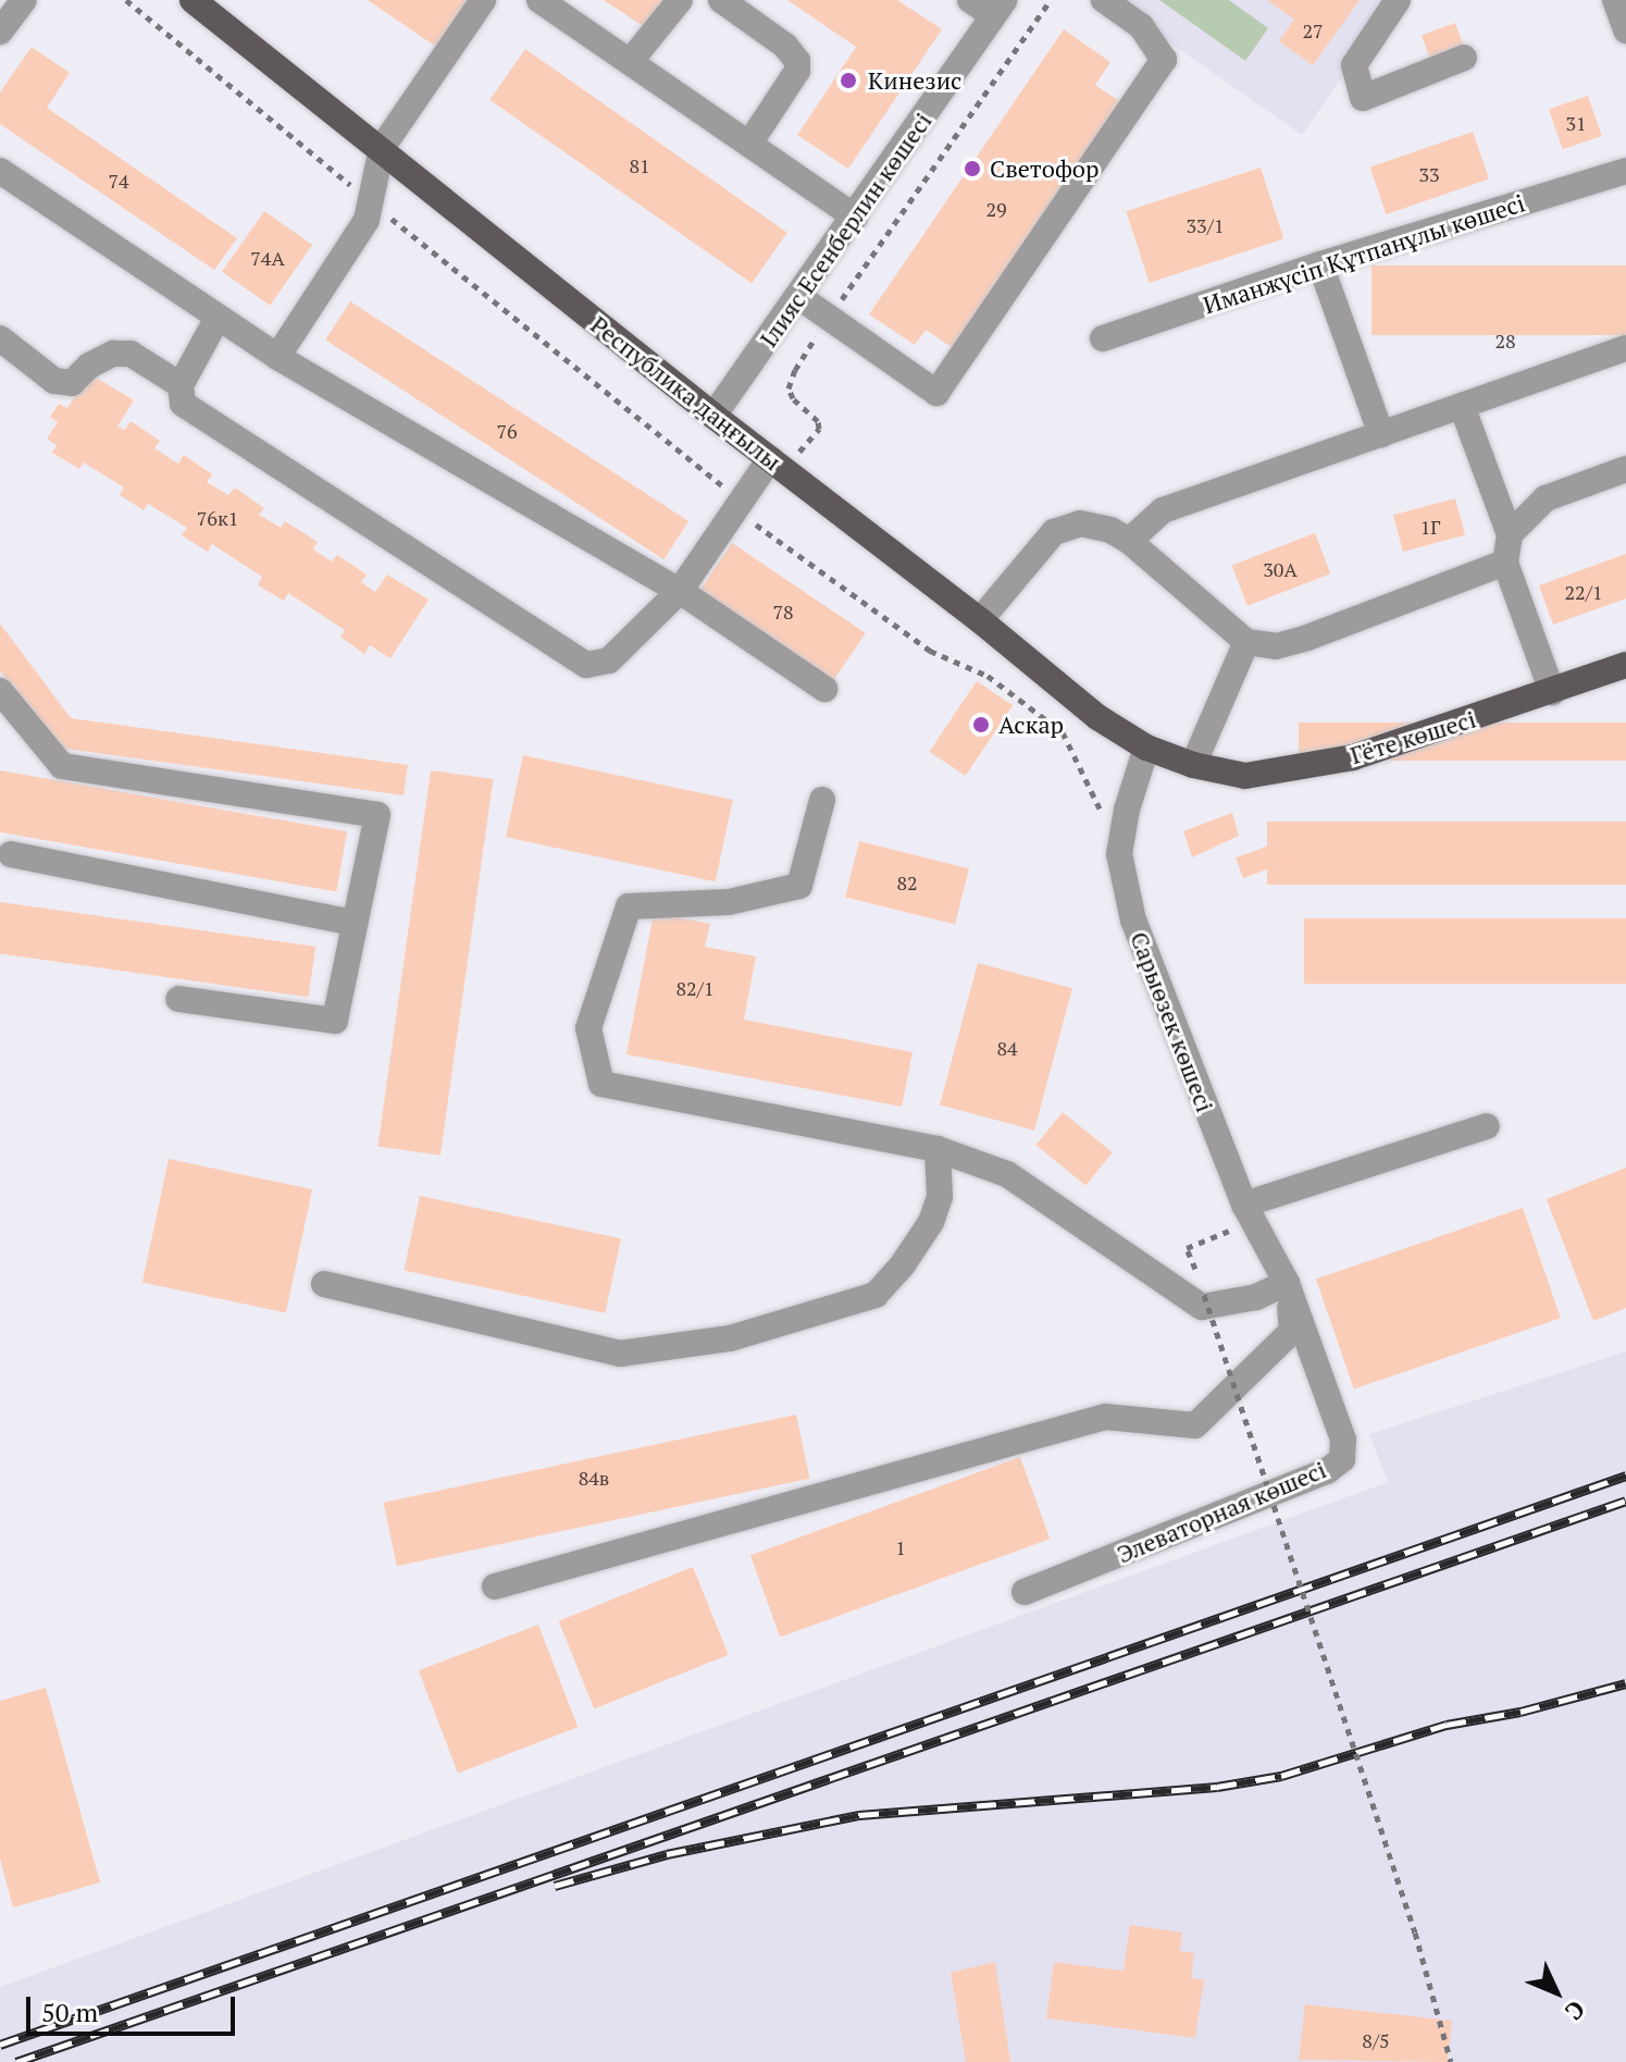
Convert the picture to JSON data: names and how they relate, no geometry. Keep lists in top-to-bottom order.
{
  "streets": {
    "main road": ["Республика даңғылы", "Гёте көшесі"],
    "street": [
      "Ілияс Есенберлин көшесі",
      "Иманжүсіп Құтпанұлы көшесі",
      "Сарыөзек көшесі",
      "Элеваторная көшесі"
    ]
  },
  "crossings": [
    ["Ілияс Есенберлин көшесі", "Республика даңғылы"],
    ["Республика даңғылы", "Гёте көшесі"],
    ["Республика даңғылы", "Сарыөзек көшесі"],
    ["Сарыөзек көшесі", "Элеваторная көшесі"]
  ],
  "places": ["Кинезис", "Светофор", "Аскар"],
  "house_numbers": [
    "27",
    "31",
    "81",
    "33",
    "74",
    "29",
    "33/1",
    "74А",
    "28",
    "76",
    "76к1",
    "1Г",
    "30А",
    "22/1",
    "78",
    "82",
    "82/1",
    "84",
    "84в",
    "1",
    "8/5"
  ],
  "scale_bar": "50 m",
  "north": "bottom right"
}
